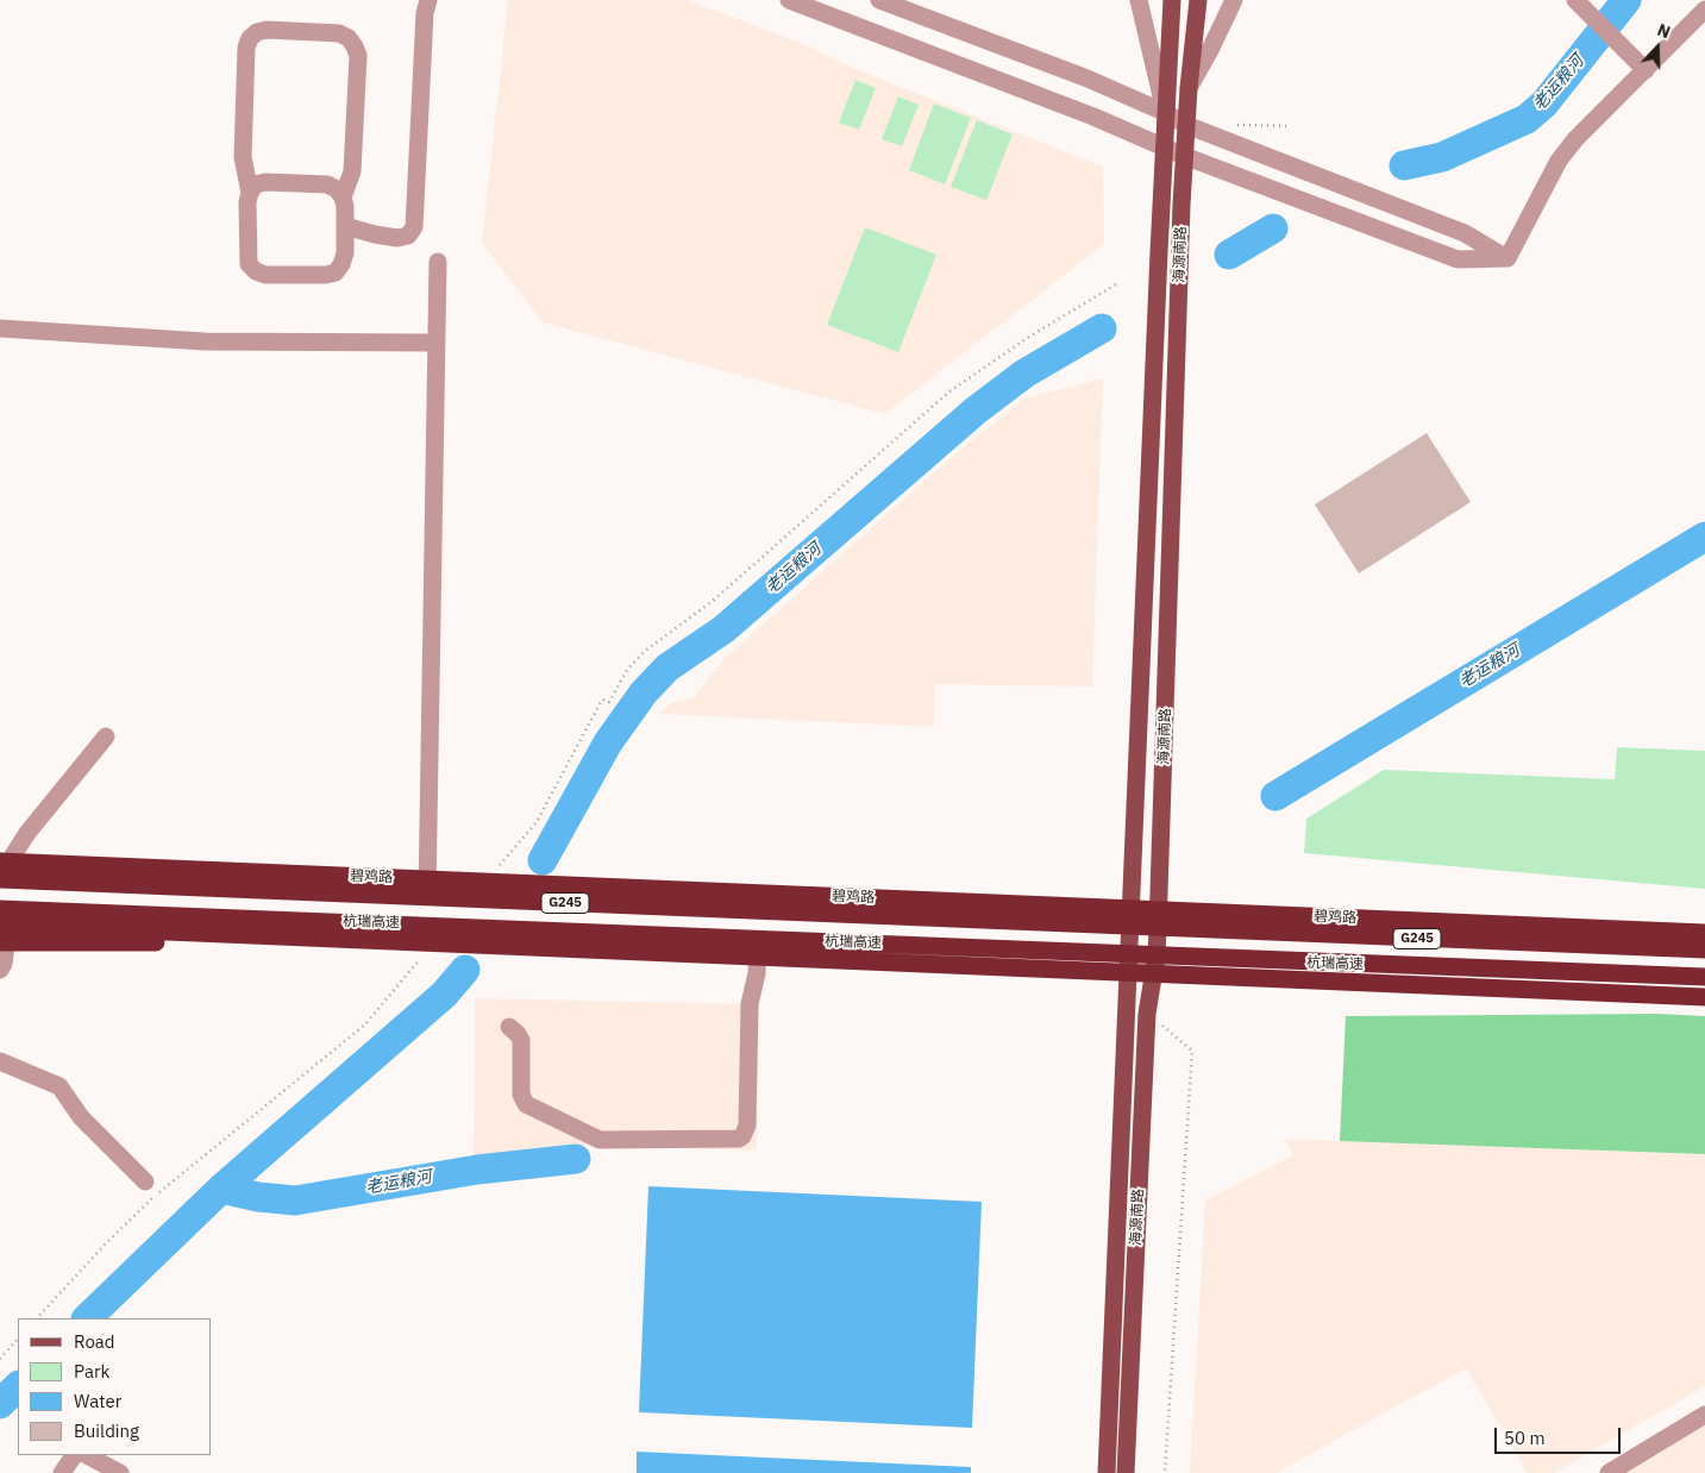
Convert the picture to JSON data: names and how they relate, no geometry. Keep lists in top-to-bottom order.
{
  "streets": {
    "highway": ["碧鸡路", "G245", "杭瑞高速"],
    "main road": ["海源南路"]
  },
  "crossings": [
    ["海源南路", "碧鸡路"],
    ["海源南路", "G245"],
    ["G245", "杭瑞高速"]
  ],
  "water": ["老运粮河"],
  "legend": [
    "Road",
    "Park",
    "Water",
    "Building"
  ],
  "scale_bar": "50 m",
  "north": "top"
}
